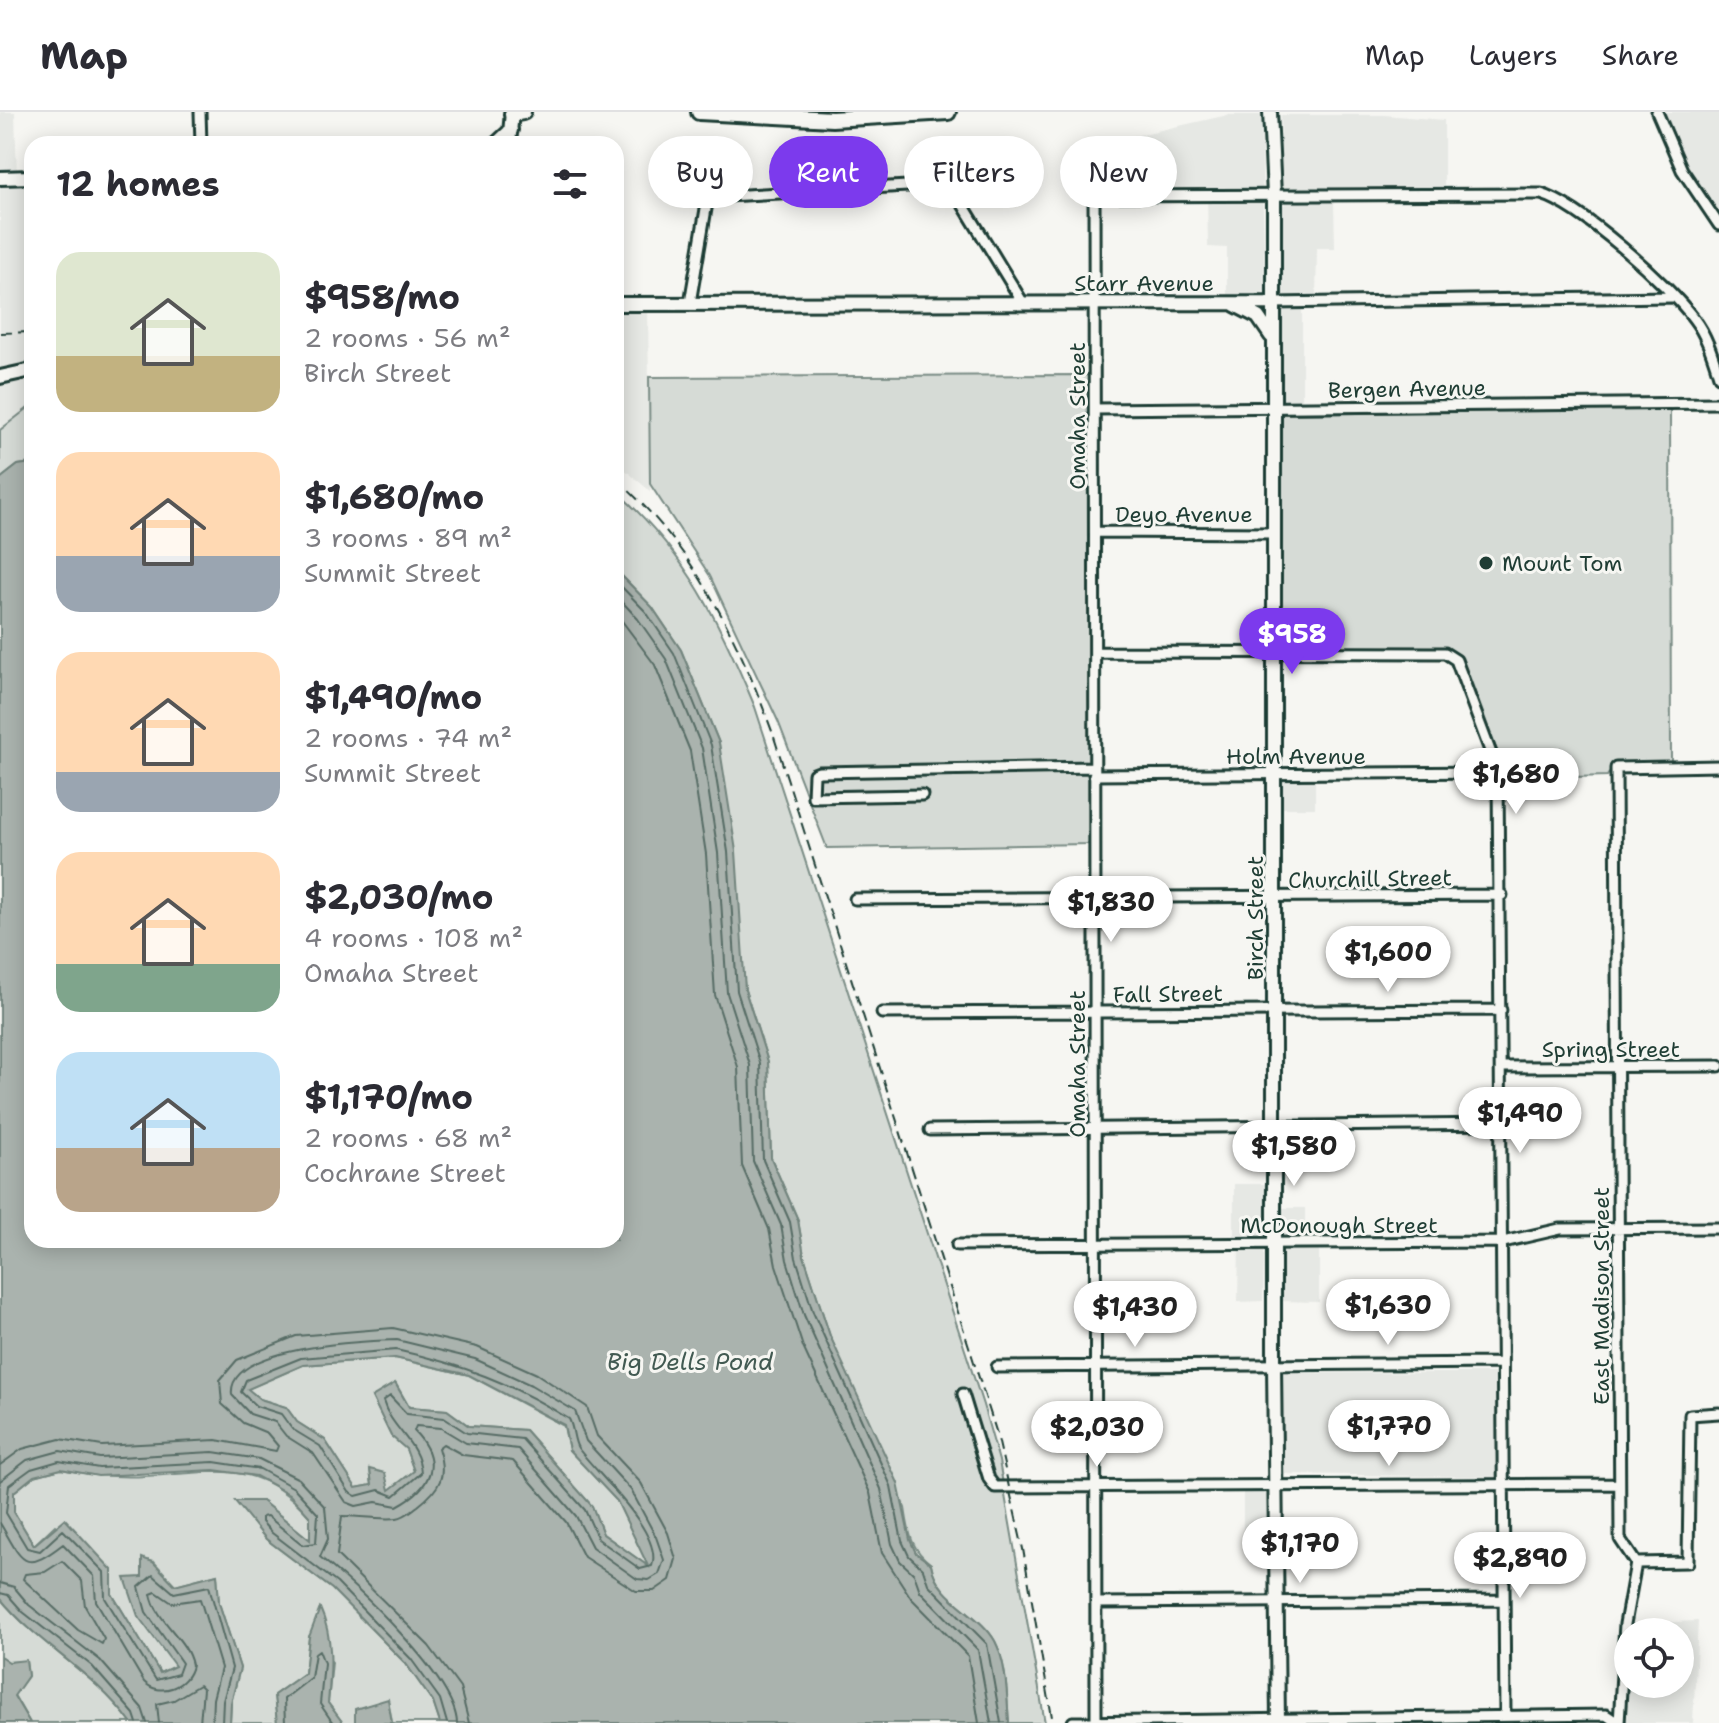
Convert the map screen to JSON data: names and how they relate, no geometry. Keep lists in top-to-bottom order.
{
  "streets": {
    "main road": ["Starr Avenue", "Birch Street"],
    "street": [
      "Bergen Avenue",
      "Omaha Street",
      "Deyo Avenue",
      "Holm Avenue",
      "Churchill Street",
      "Fall Street",
      "Spring Street",
      "McDonough Street",
      "East Madison Street"
    ]
  },
  "crossings": [
    ["Starr Avenue", "Omaha Street"],
    ["Starr Avenue", "Birch Street"],
    ["Bergen Avenue", "Omaha Street"],
    ["Bergen Avenue", "Birch Street"],
    ["Omaha Street", "Deyo Avenue"],
    ["Omaha Street", "Holm Avenue"],
    ["Omaha Street", "Churchill Street"],
    ["Omaha Street", "Fall Street"],
    ["Omaha Street", "McDonough Street"],
    ["Deyo Avenue", "Birch Street"],
    ["Holm Avenue", "Birch Street"],
    ["Churchill Street", "Birch Street"],
    ["Birch Street", "Fall Street"],
    ["Birch Street", "McDonough Street"],
    ["Spring Street", "East Madison Street"],
    ["McDonough Street", "East Madison Street"]
  ],
  "water": ["Big Dells Pond"],
  "places": ["Mount Tom"],
  "page": {
    "header": "Map",
    "nav": ["Map", "Layers", "Share"],
    "chip": [
      "Buy",
      "Rent",
      "Filters",
      "New"
    ],
    "heading": "12 homes",
    "list": [
      {
        "name": "$958/mo",
        "note": "2 rooms · 56 m² · Birch Street"
      },
      {
        "name": "$1,680/mo",
        "note": "3 rooms · 89 m² · Summit Street"
      },
      {
        "name": "$1,490/mo",
        "note": "2 rooms · 74 m² · Summit Street"
      },
      {
        "name": "$2,030/mo",
        "note": "4 rooms · 108 m² · Omaha Street"
      },
      {
        "name": "$1,170/mo",
        "note": "2 rooms · 68 m² · Cochrane Street"
      }
    ],
    "price": [
      "$958",
      "$1,680",
      "$1,830",
      "$1,600",
      "$1,490",
      "$1,580",
      "$1,630",
      "$1,430",
      "$1,770",
      "$2,030",
      "$1,170",
      "$2,890"
    ]
  }
}
